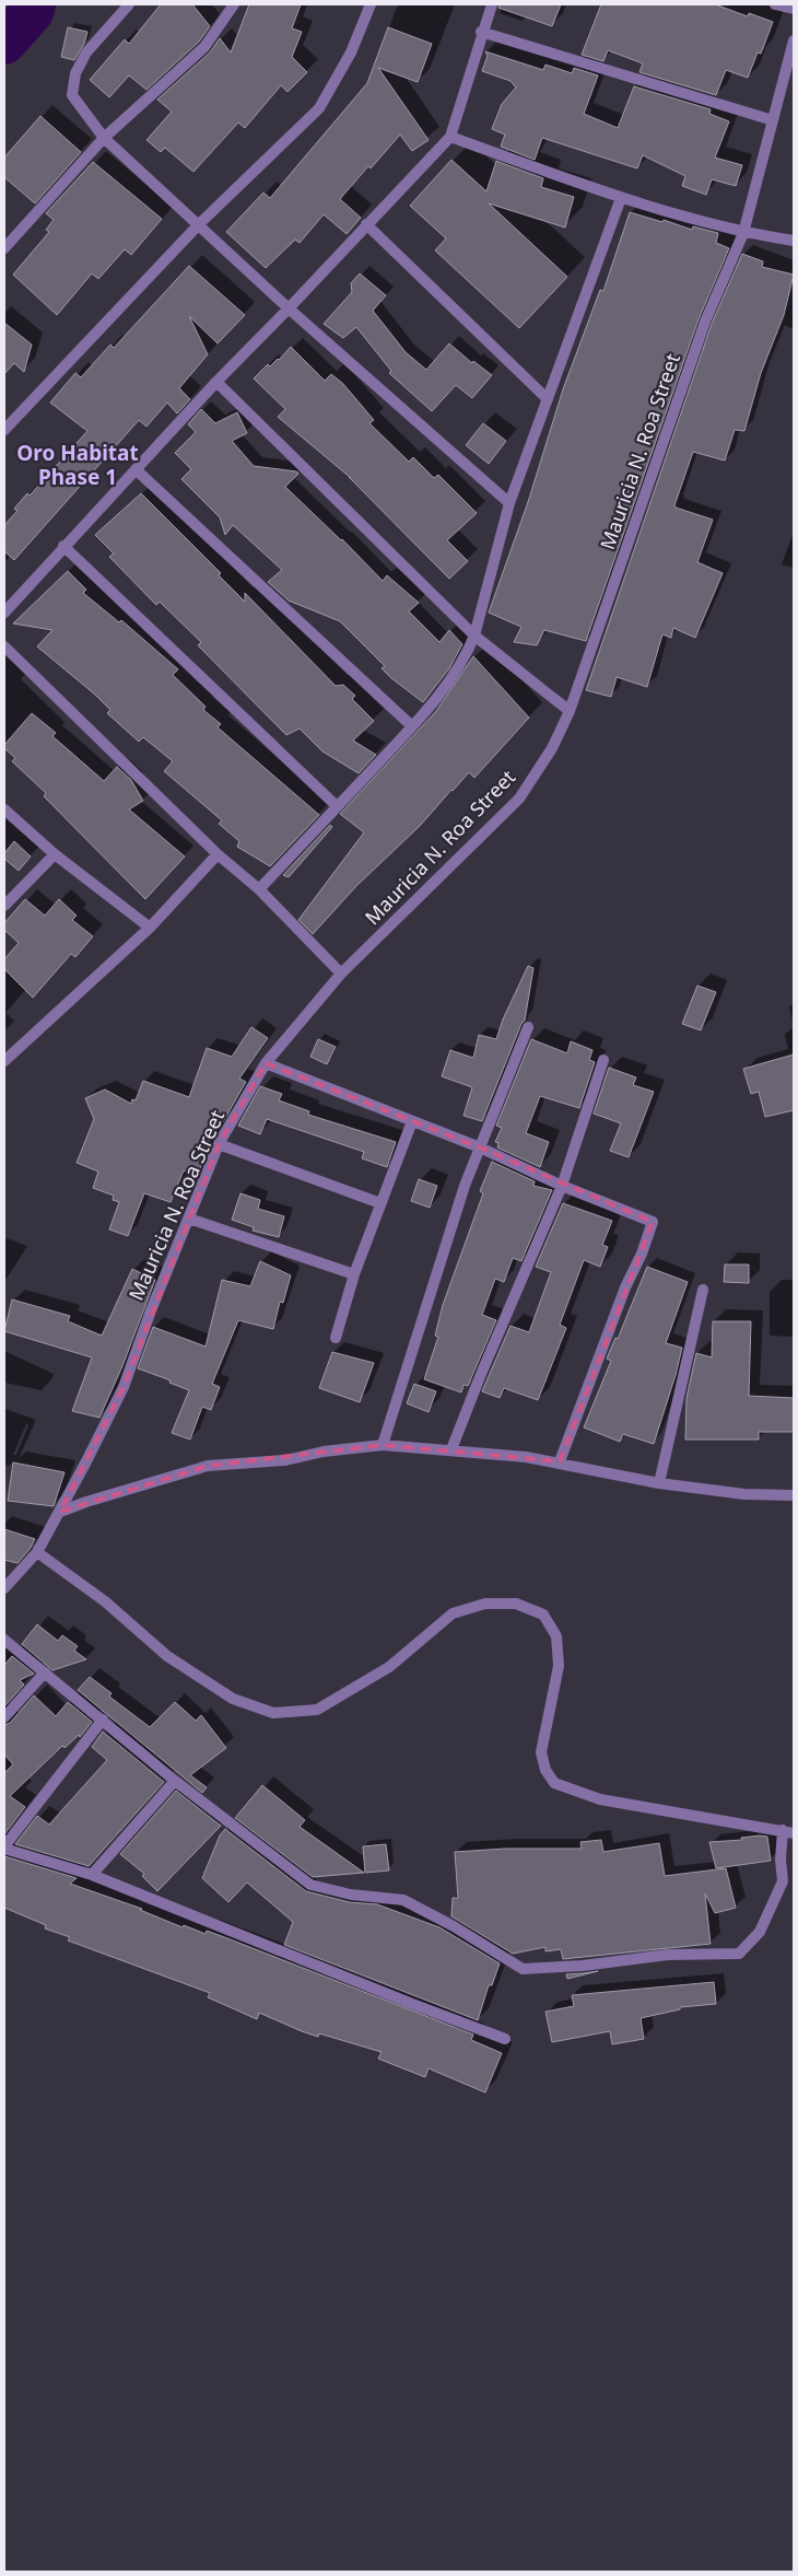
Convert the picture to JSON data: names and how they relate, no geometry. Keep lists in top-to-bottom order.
{
  "streets": {
    "street": ["Mauricia N. Roa Street"]
  },
  "districts": ["Oro Habitat Phase 1"]
}
